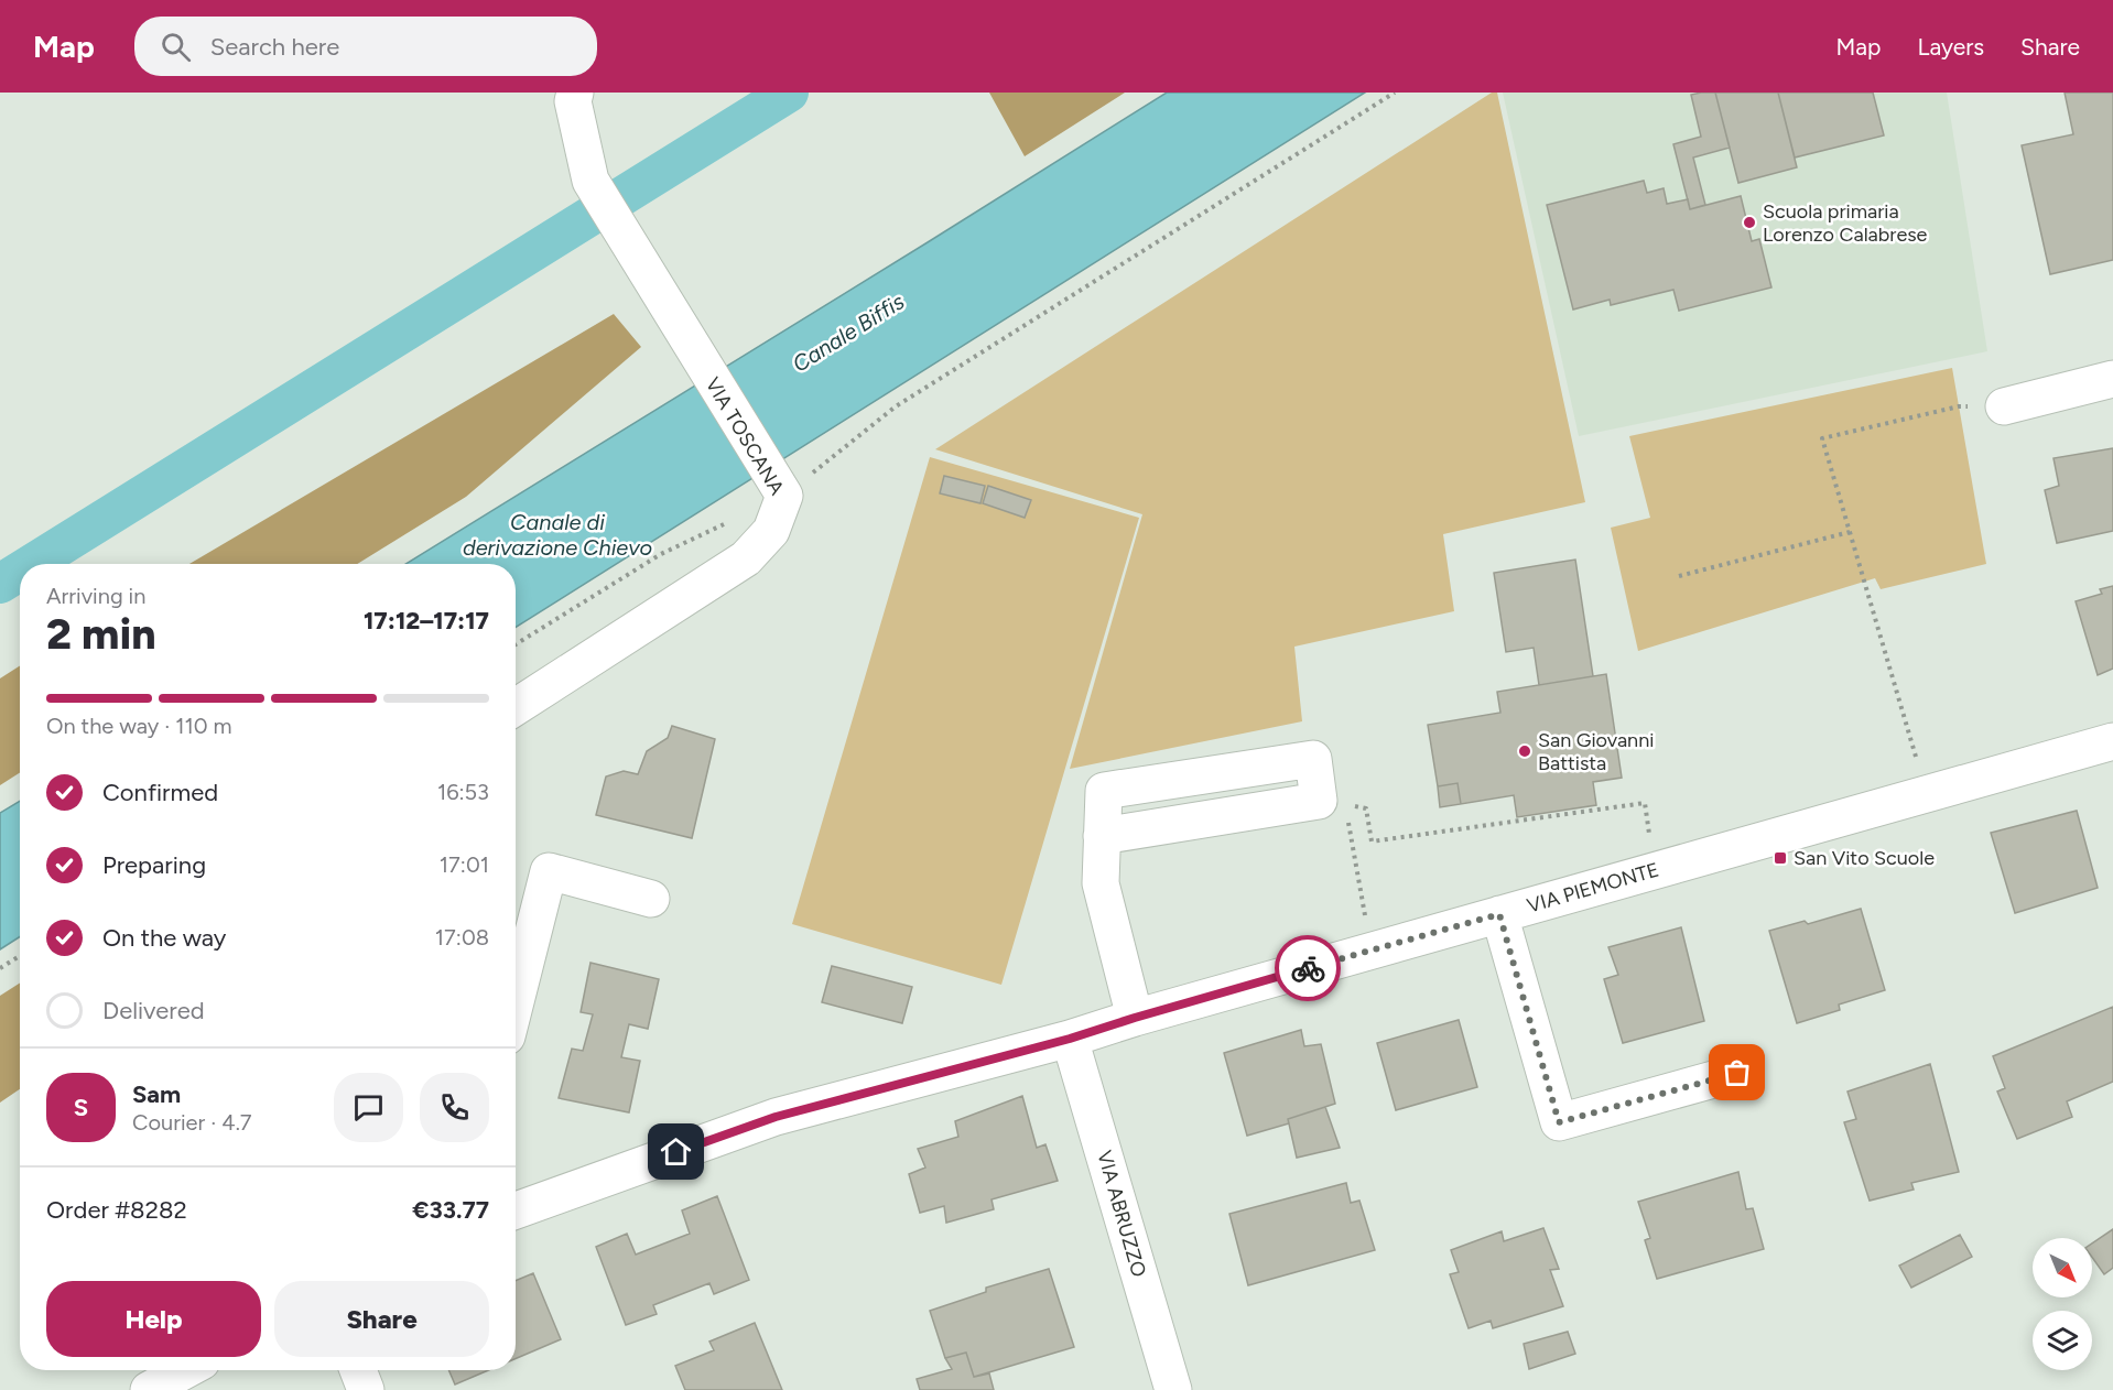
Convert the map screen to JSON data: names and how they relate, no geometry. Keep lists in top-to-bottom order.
{
  "streets": {
    "street": ["VIA TOSCANA", "VIA PIEMONTE", "VIA ABRUZZO"]
  },
  "crossings": [
    ["VIA PIEMONTE", "VIA ABRUZZO"]
  ],
  "water": ["Canale Biffis", "Canale di derivazione Chievo"],
  "places": {
    "other": ["Scuola primaria Lorenzo Calabrese", "San Giovanni Battista"],
    "transit": ["San Vito Scuole"]
  },
  "north": "bottom right",
  "page": {
    "header": "Map",
    "search": "Search here",
    "nav": ["Map", "Layers", "Share"],
    "heading": ["2 min", "Arriving in", "17:12–17:17"],
    "panel": [
      "Sam",
      "Courier · 4.7",
      "Order #8282",
      "€33.77"
    ],
    "bar": "On the way · 110 m",
    "list": [
      ["Confirmed", "16:53"],
      ["Preparing", "17:01"],
      ["On the way", "17:08"],
      "Delivered"
    ],
    "round": "S",
    "buttons": ["Help", "Share"]
  }
}
